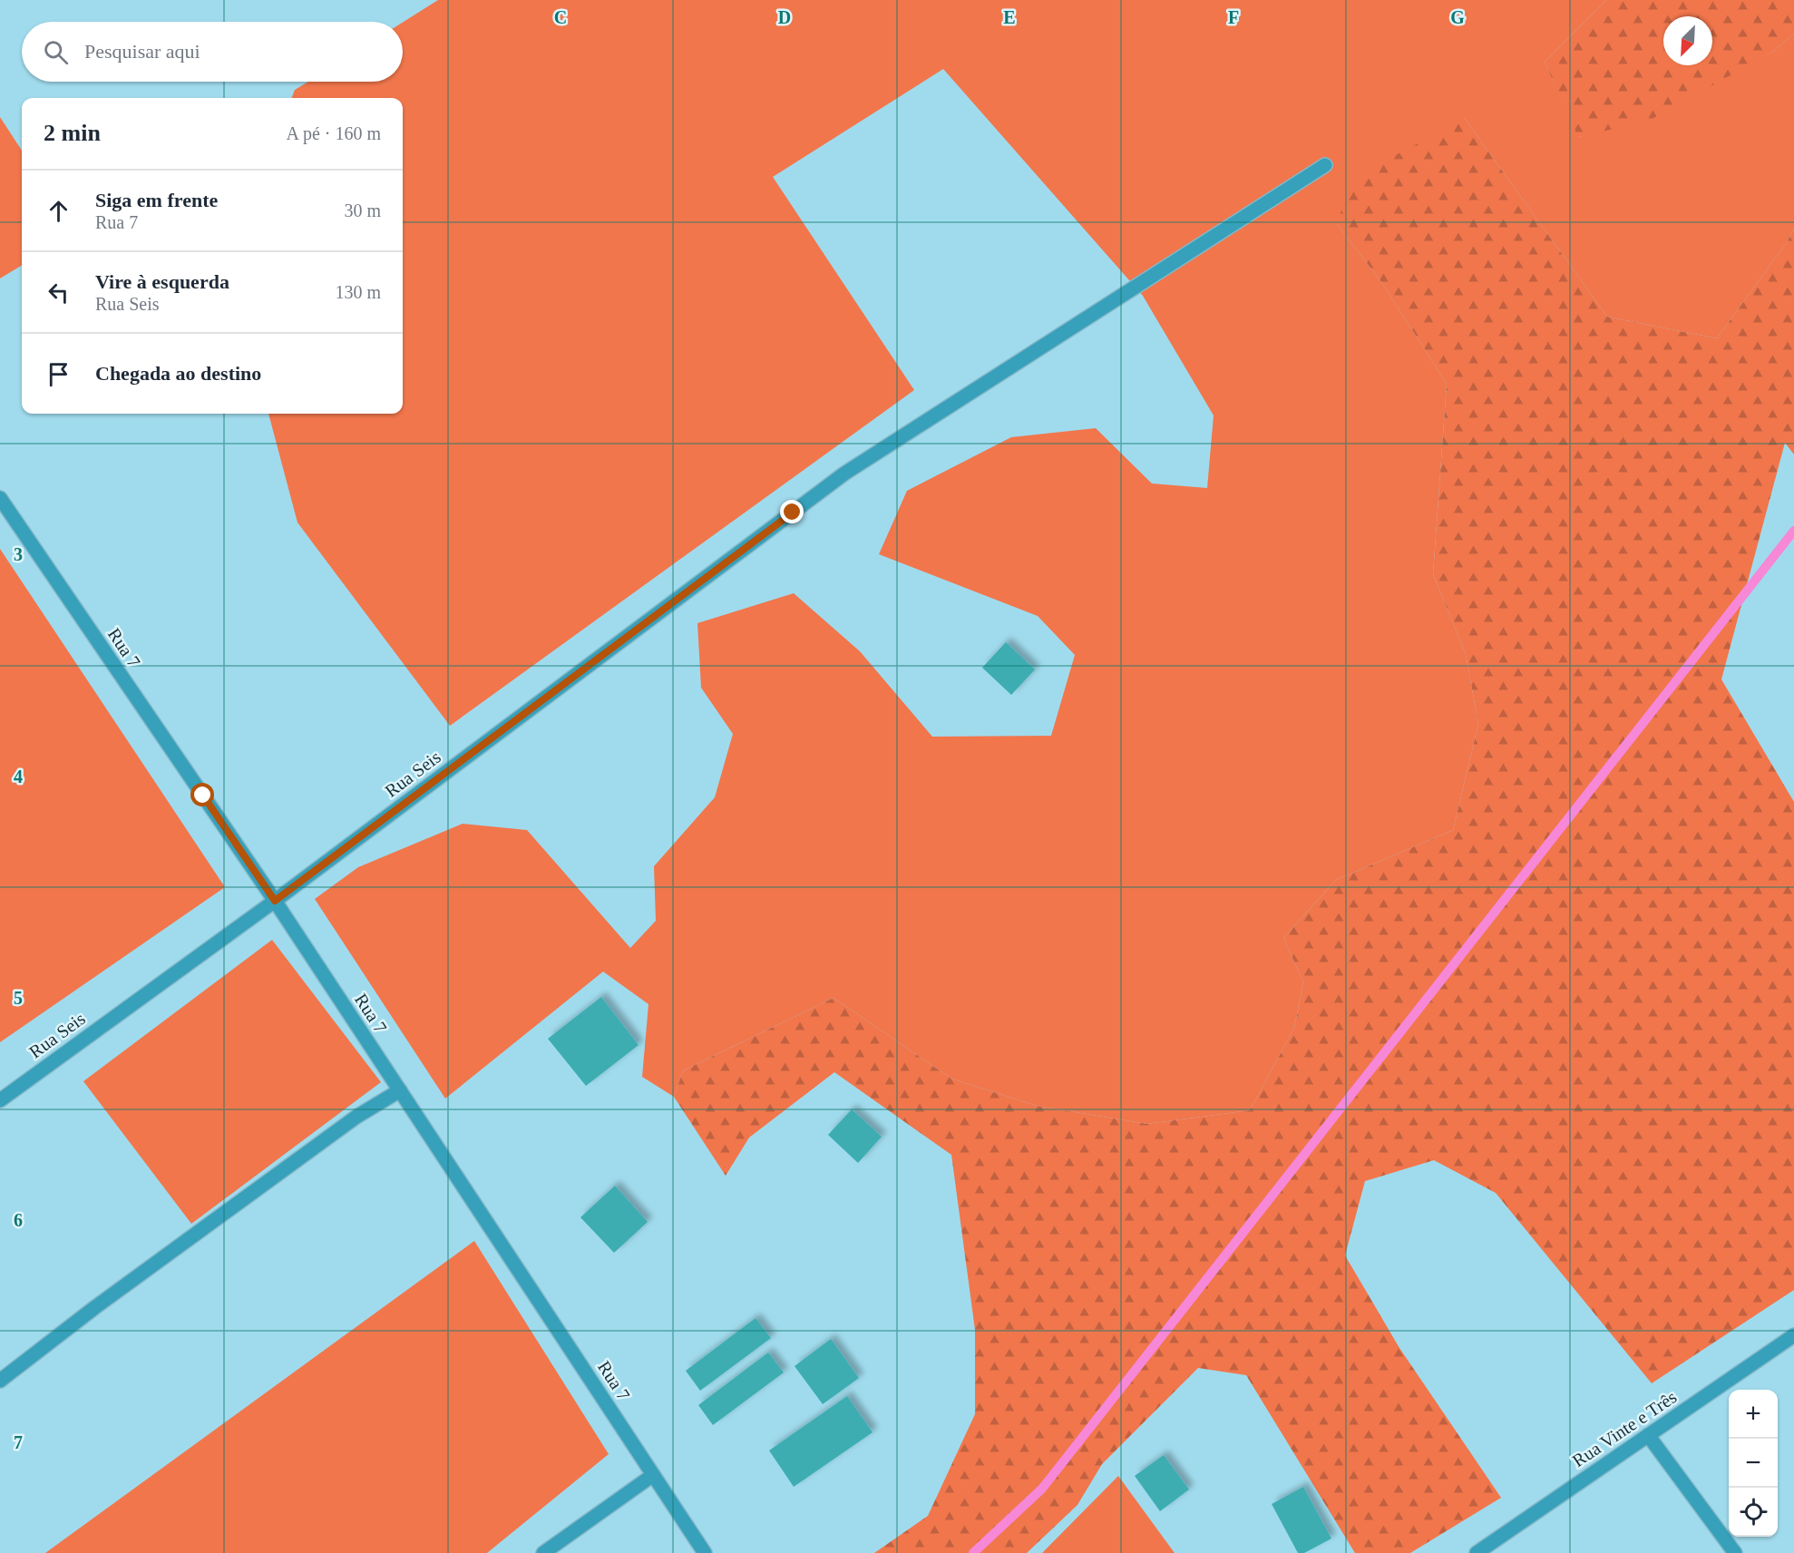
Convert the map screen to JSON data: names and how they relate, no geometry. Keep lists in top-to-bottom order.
{
  "streets": {
    "street": ["Rua 7", "Rua Seis", "Rua Vinte e Três"]
  },
  "crossings": [
    ["Rua 7", "Rua Seis"]
  ],
  "north": "bottom left",
  "page": {
    "search": "Pesquisar aqui",
    "heading": ["2 min", "A pé · 160 m"],
    "list": [
      ["Siga em frente", "Rua 7", "30 m"],
      ["Vire à esquerda", "Rua Seis", "130 m"],
      "Chegada ao destino"
    ],
    "map_buttons": ["+", "−"]
  },
  "grid": {
    "columns": [
      "C",
      "D",
      "E",
      "F",
      "G"
    ],
    "rows": [
      "3",
      "4",
      "5",
      "6",
      "7"
    ]
  }
}
